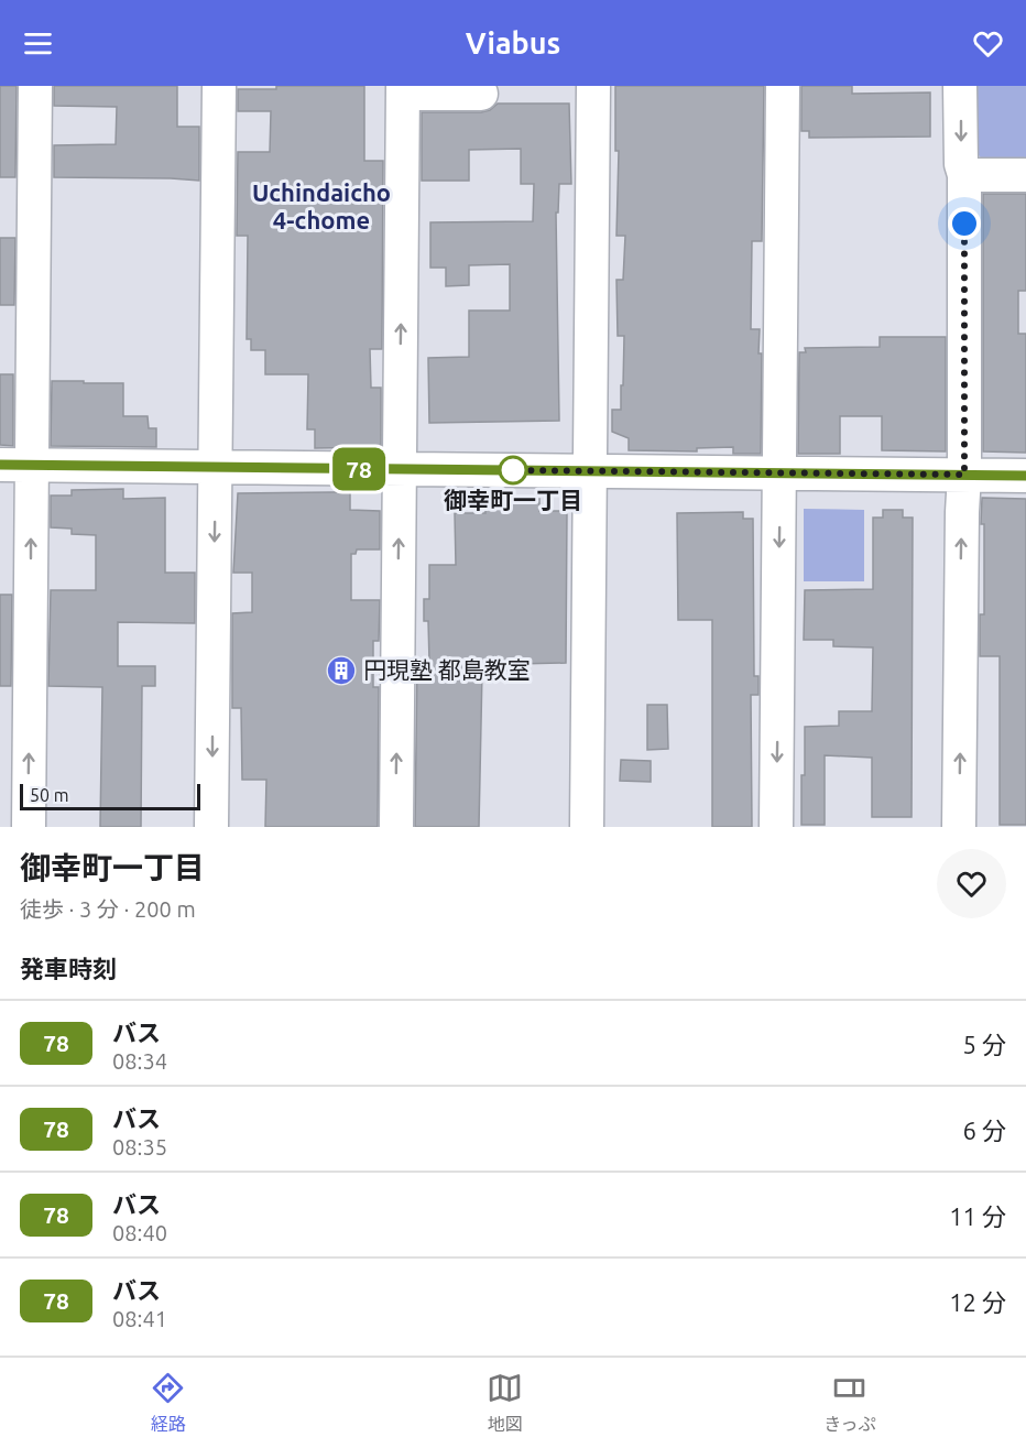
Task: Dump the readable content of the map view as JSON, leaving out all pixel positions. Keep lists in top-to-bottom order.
{
  "districts": ["Uchindaicho 4-chome"],
  "places": {
    "other": ["御幸町一丁目"],
    "building": ["円現塾 都島教室"]
  },
  "lines": ["bus line 78"],
  "scale_bar": "50 m",
  "page": {
    "header": "Viabus",
    "on_map": "78",
    "scale": "50 m",
    "heading": [
      ["御幸町一丁目", "徒歩 · 3 分 · 200 m"],
      "発車時刻"
    ],
    "list": [
      {
        "mark": "78",
        "name": "バス",
        "note": "08:34",
        "value": "5 分"
      },
      {
        "mark": "78",
        "name": "バス",
        "note": "08:35",
        "value": "6 分"
      },
      {
        "mark": "78",
        "name": "バス",
        "note": "08:40",
        "value": "11 分"
      },
      {
        "mark": "78",
        "name": "バス",
        "note": "08:41",
        "value": "12 分"
      }
    ],
    "tabs": ["経路", "地図", "きっぷ"]
  }
}
